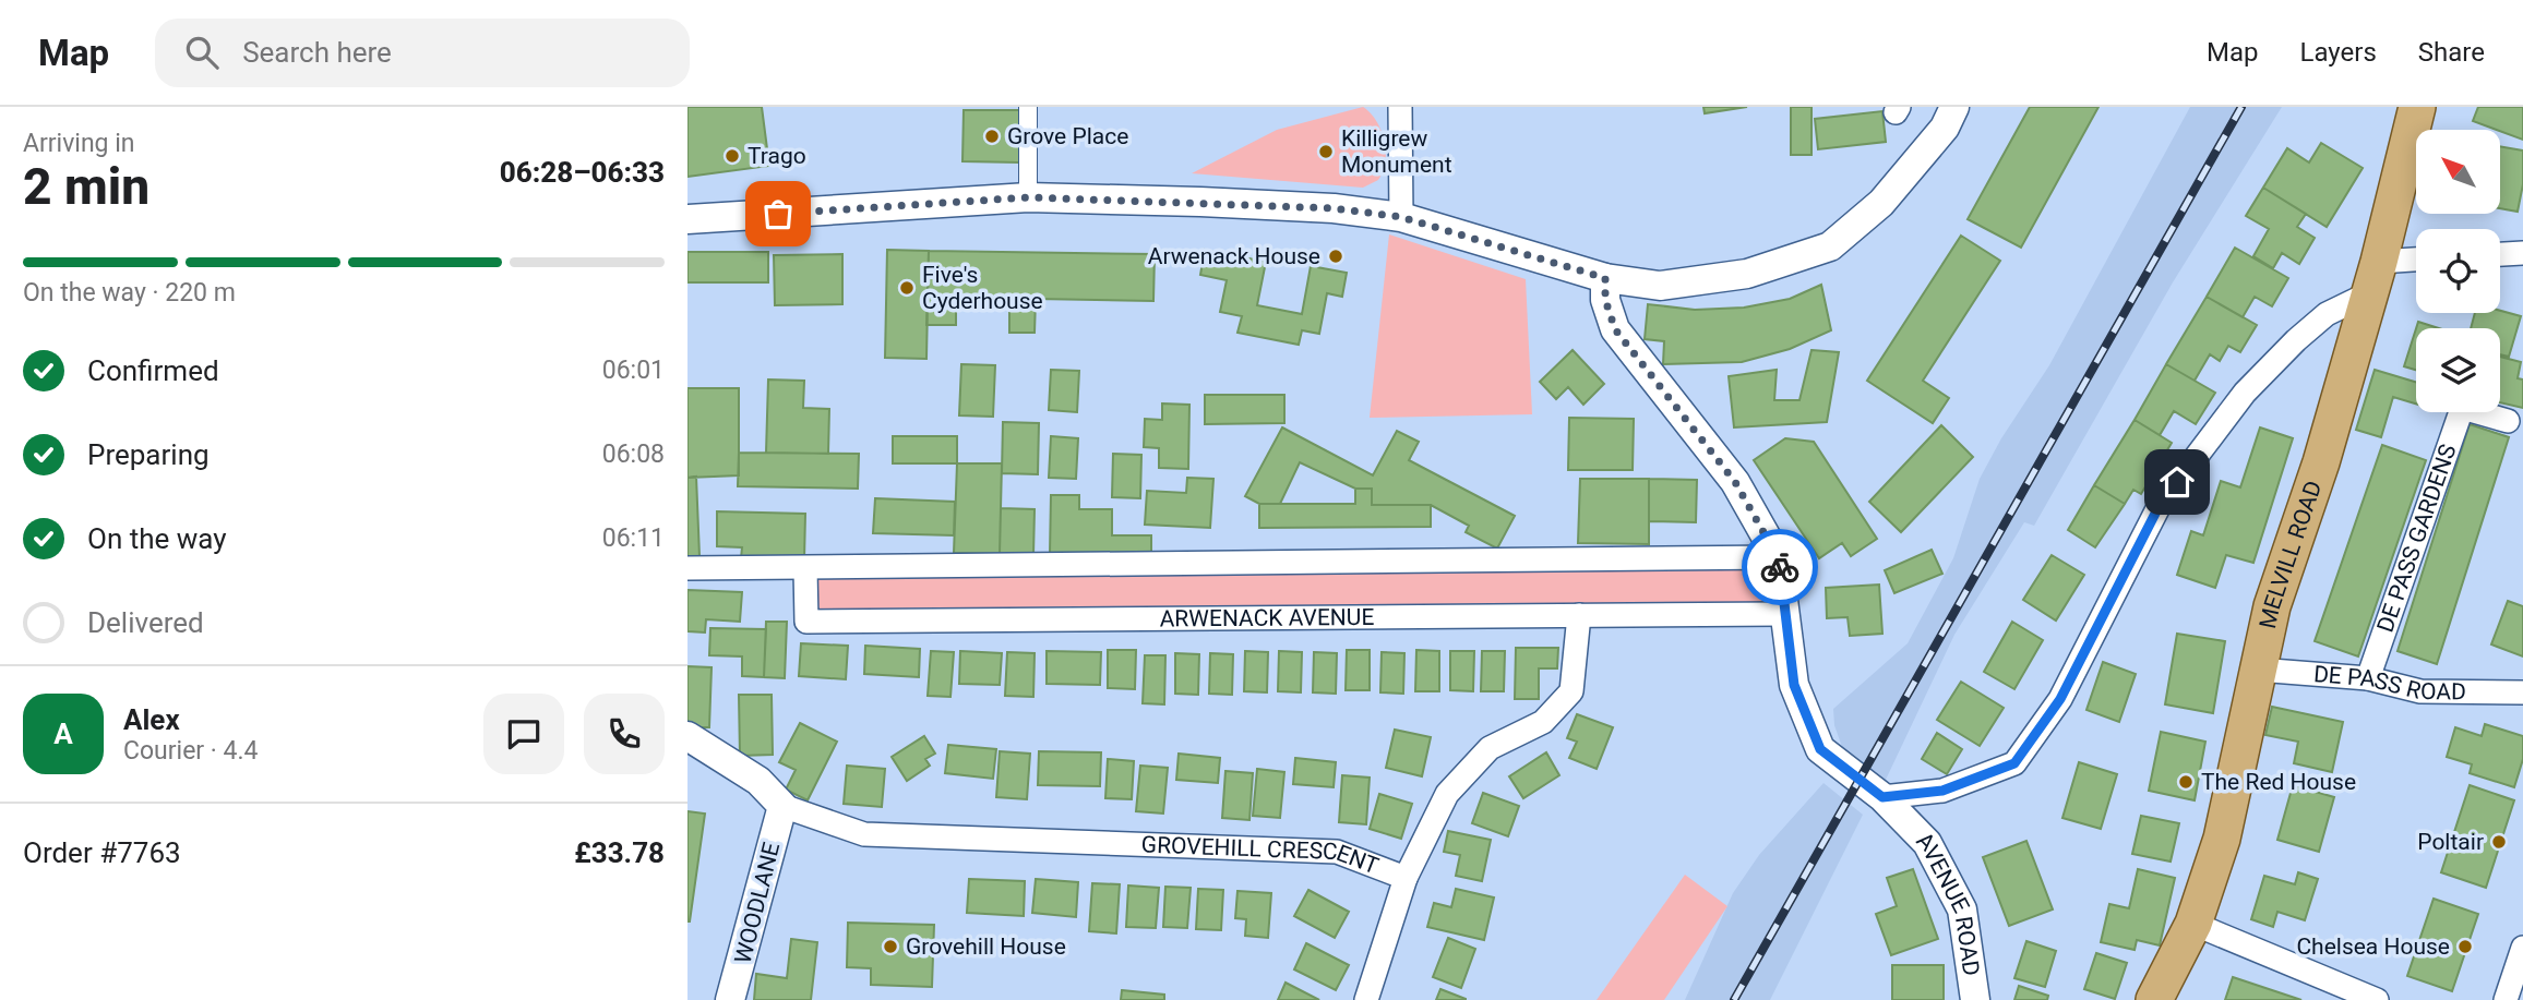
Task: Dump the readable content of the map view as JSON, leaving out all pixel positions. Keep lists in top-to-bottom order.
{
  "streets": {
    "main road": ["MELVILL ROAD"],
    "street": [
      "DE PASS GARDENS",
      "ARWENACK AVENUE",
      "DE PASS ROAD",
      "GROVEHILL CRESCENT",
      "WOODLANE",
      "AVENUE ROAD"
    ]
  },
  "crossings": [
    ["DE PASS GARDENS", "DE PASS ROAD"],
    ["MELVILL ROAD", "DE PASS ROAD"],
    ["ARWENACK AVENUE", "GROVEHILL CRESCENT"],
    ["ARWENACK AVENUE", "AVENUE ROAD"],
    ["GROVEHILL CRESCENT", "WOODLANE"]
  ],
  "places": [
    "Grove Place",
    "Killigrew Monument",
    "Trago",
    "Arwenack House",
    "Five's Cyderhouse",
    "The Red House",
    "Poltair",
    "Grovehill House",
    "Chelsea House"
  ],
  "north": "top left",
  "page": {
    "header": "Map",
    "search": "Search here",
    "nav": ["Map", "Layers", "Share"],
    "heading": ["2 min", "Arriving in", "06:28–06:33"],
    "panel": [
      "Alex",
      "Courier · 4.4",
      "Order #7763",
      "£33.78"
    ],
    "bar": "On the way · 220 m",
    "list": [
      ["Confirmed", "06:01"],
      ["Preparing", "06:08"],
      ["On the way", "06:11"],
      "Delivered"
    ],
    "round": "A"
  }
}
